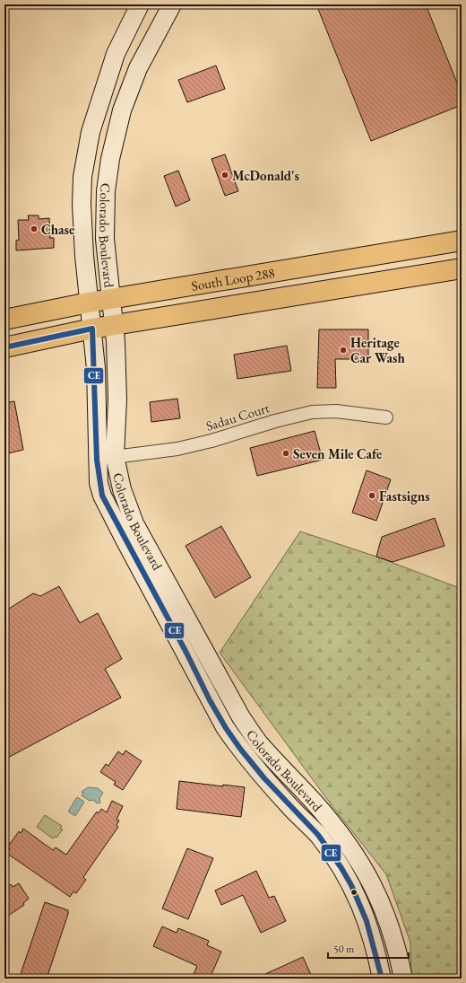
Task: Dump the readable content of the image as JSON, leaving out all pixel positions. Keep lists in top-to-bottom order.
{
  "streets": {
    "highway": ["South Loop 288"],
    "street": ["Colorado Boulevard", "Sadau Court"]
  },
  "crossings": [
    ["Colorado Boulevard", "South Loop 288"],
    ["Colorado Boulevard", "Sadau Court"]
  ],
  "places": [
    "McDonald's",
    "Chase",
    "Heritage Car Wash",
    "Seven Mile Cafe",
    "Fastsigns"
  ],
  "lines": ["transit line CE"],
  "scale_bar": "50 m"
}
